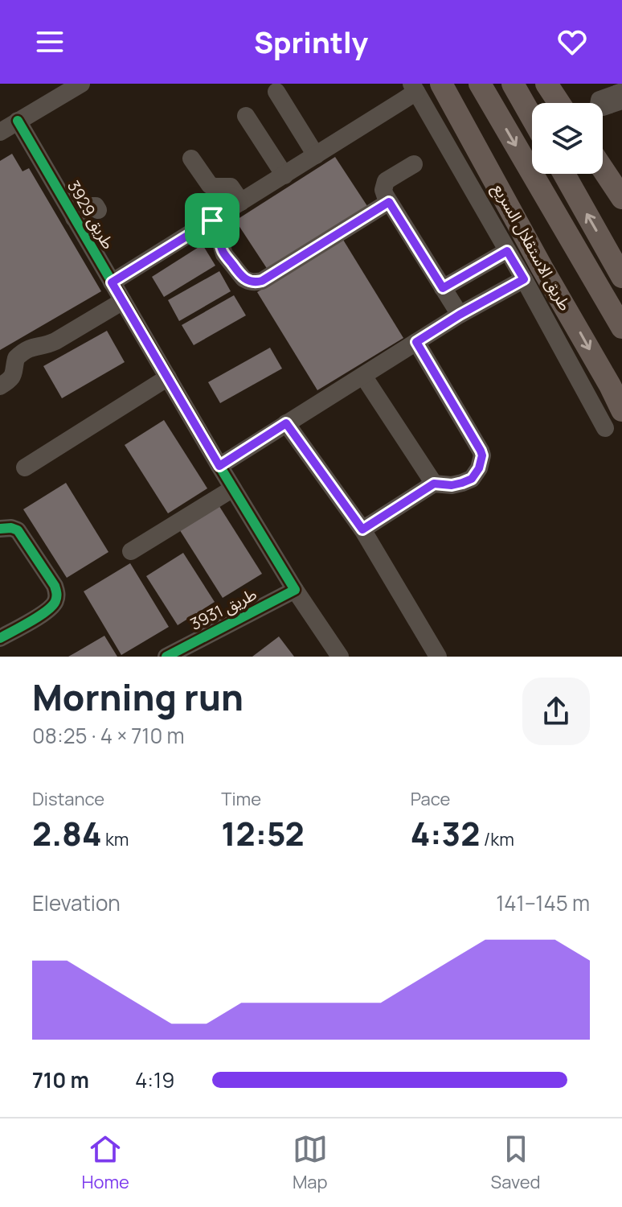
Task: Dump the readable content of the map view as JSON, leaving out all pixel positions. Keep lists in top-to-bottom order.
{
  "streets": {
    "main road": ["طريق الاستقلال السريع"],
    "street": ["طريق 3929", "طريق 3931"]
  },
  "crossings": [
    ["طريق 3929", "طريق 3931"]
  ],
  "page": {
    "header": "Sprintly",
    "heading": ["Morning run", "08:25 · 4 × 710 m"],
    "stats": [
      ["Distance", "2.84 km"],
      ["Time", "12:52"],
      ["Pace", "4:32 /km"]
    ],
    "chart": ["Elevation", "141–145 m"],
    "list": [
      {
        "name": "710 m",
        "note": "4:19"
      }
    ],
    "tabs": ["Home", "Map", "Saved"]
  }
}
